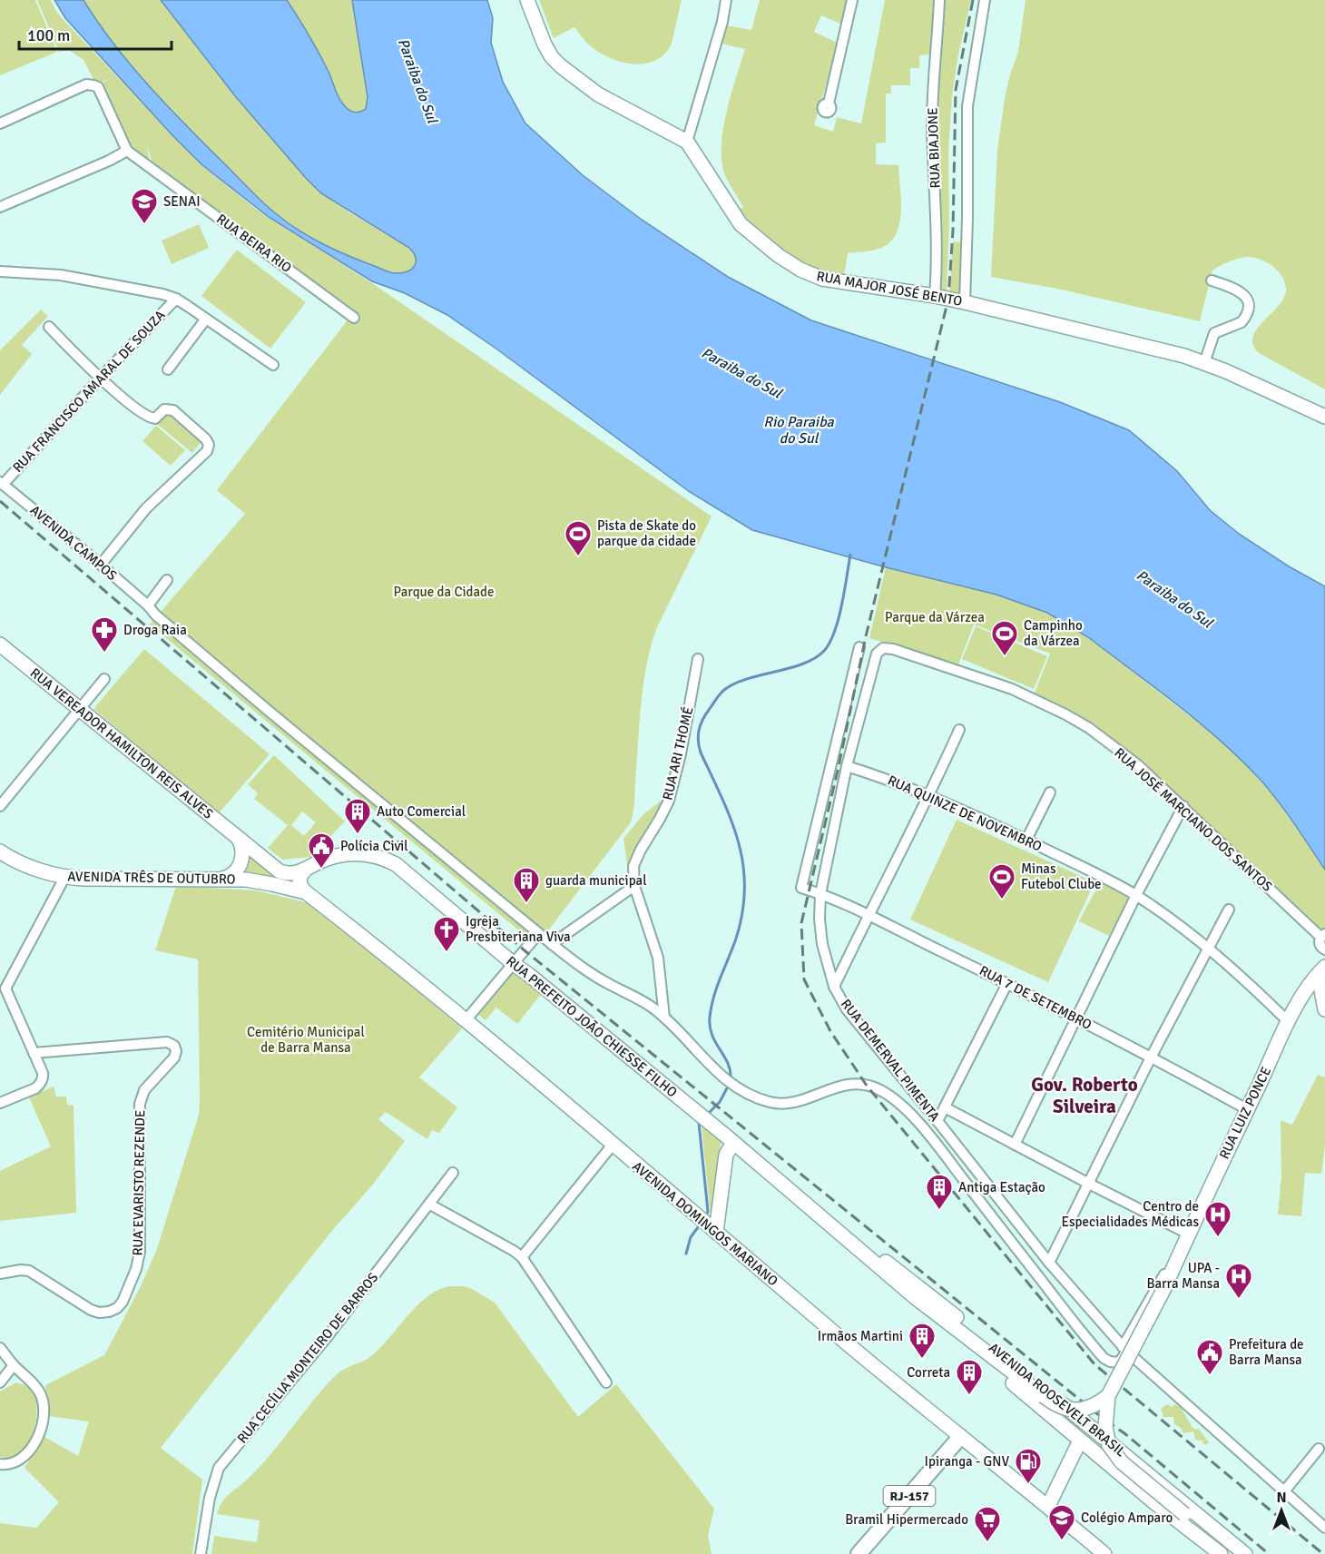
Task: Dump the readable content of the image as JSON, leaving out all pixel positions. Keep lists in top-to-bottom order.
{
  "streets": {
    "main road": [
      "RUA MAJOR JOSÉ BENTO",
      "RUA VEREADOR HAMILTON REIS ALVES",
      "AVENIDA TRÊS DE OUTUBRO",
      "RUA PREFEITO JOÃO CHIESSE FILHO",
      "RUA LUIZ PONCE",
      "AVENIDA DOMINGOS MARIANO",
      "AVENIDA ROOSEVELT BRASIL",
      "RJ-157"
    ],
    "street": [
      "RUA BIAJONE",
      "RUA BEIRA RIO",
      "RUA FRANCISCO AMARAL DE SOUZA",
      "AVENIDA CAMPOS",
      "RUA ARI THOMÉ",
      "RUA QUINZE DE NOVEMBRO",
      "RUA JOSÉ MARCIANO DOS SANTOS",
      "RUA 7 DE SETEMBRO",
      "RUA DEMERVAL PIMENTA",
      "RUA EVARISTO REZENDE",
      "RUA CECÍLIA MONTEIRO DE BARROS"
    ]
  },
  "crossings": [
    ["RUA BIAJONE", "RUA MAJOR JOSÉ BENTO"],
    ["RUA FRANCISCO AMARAL DE SOUZA", "AVENIDA CAMPOS"],
    ["RUA VEREADOR HAMILTON REIS ALVES", "RUA PREFEITO JOÃO CHIESSE FILHO"],
    ["RUA QUINZE DE NOVEMBRO", "RUA DEMERVAL PIMENTA"],
    ["RUA QUINZE DE NOVEMBRO", "RUA LUIZ PONCE"],
    ["RUA JOSÉ MARCIANO DOS SANTOS", "RUA DEMERVAL PIMENTA"],
    ["AVENIDA TRÊS DE OUTUBRO", "AVENIDA DOMINGOS MARIANO"],
    ["RUA 7 DE SETEMBRO", "RUA DEMERVAL PIMENTA"],
    ["RUA 7 DE SETEMBRO", "RUA LUIZ PONCE"],
    ["RUA PREFEITO JOÃO CHIESSE FILHO", "RUA LUIZ PONCE"],
    ["RUA PREFEITO JOÃO CHIESSE FILHO", "AVENIDA ROOSEVELT BRASIL"],
    ["RUA DEMERVAL PIMENTA", "RUA LUIZ PONCE"],
    ["AVENIDA DOMINGOS MARIANO", "RJ-157"]
  ],
  "districts": ["Gov. Roberto Silveira"],
  "water": ["Paraiba do Sul", "Rio Paraiba do Sul"],
  "parks": ["Parque da Cidade", "Parque da Várzea", "Cemitério Municipal de Barra Mansa"],
  "places": {
    "school or university": ["SENAI", "Colégio Amparo"],
    "sports": ["Pista de Skate do parque da cidade", "Campinho da Várzea", "Minas Futebol Clube"],
    "pharmacy": ["Droga Raia"],
    "building": [
      "Auto Comercial",
      "guarda municipal",
      "Antiga Estação",
      "Irmãos Martini",
      "Correta"
    ],
    "public building": ["Polícia Civil", "Prefeitura de Barra Mansa"],
    "church": ["Igreja Presbiteriana Viva"],
    "hospital": ["Centro de Especialidades Médicas", "UPA - Barra Mansa"],
    "fuel station": ["Ipiranga - GNV"],
    "supermarket": ["Bramil Hipermercado"]
  },
  "scale_bar": "100 m",
  "north": "top"
}
